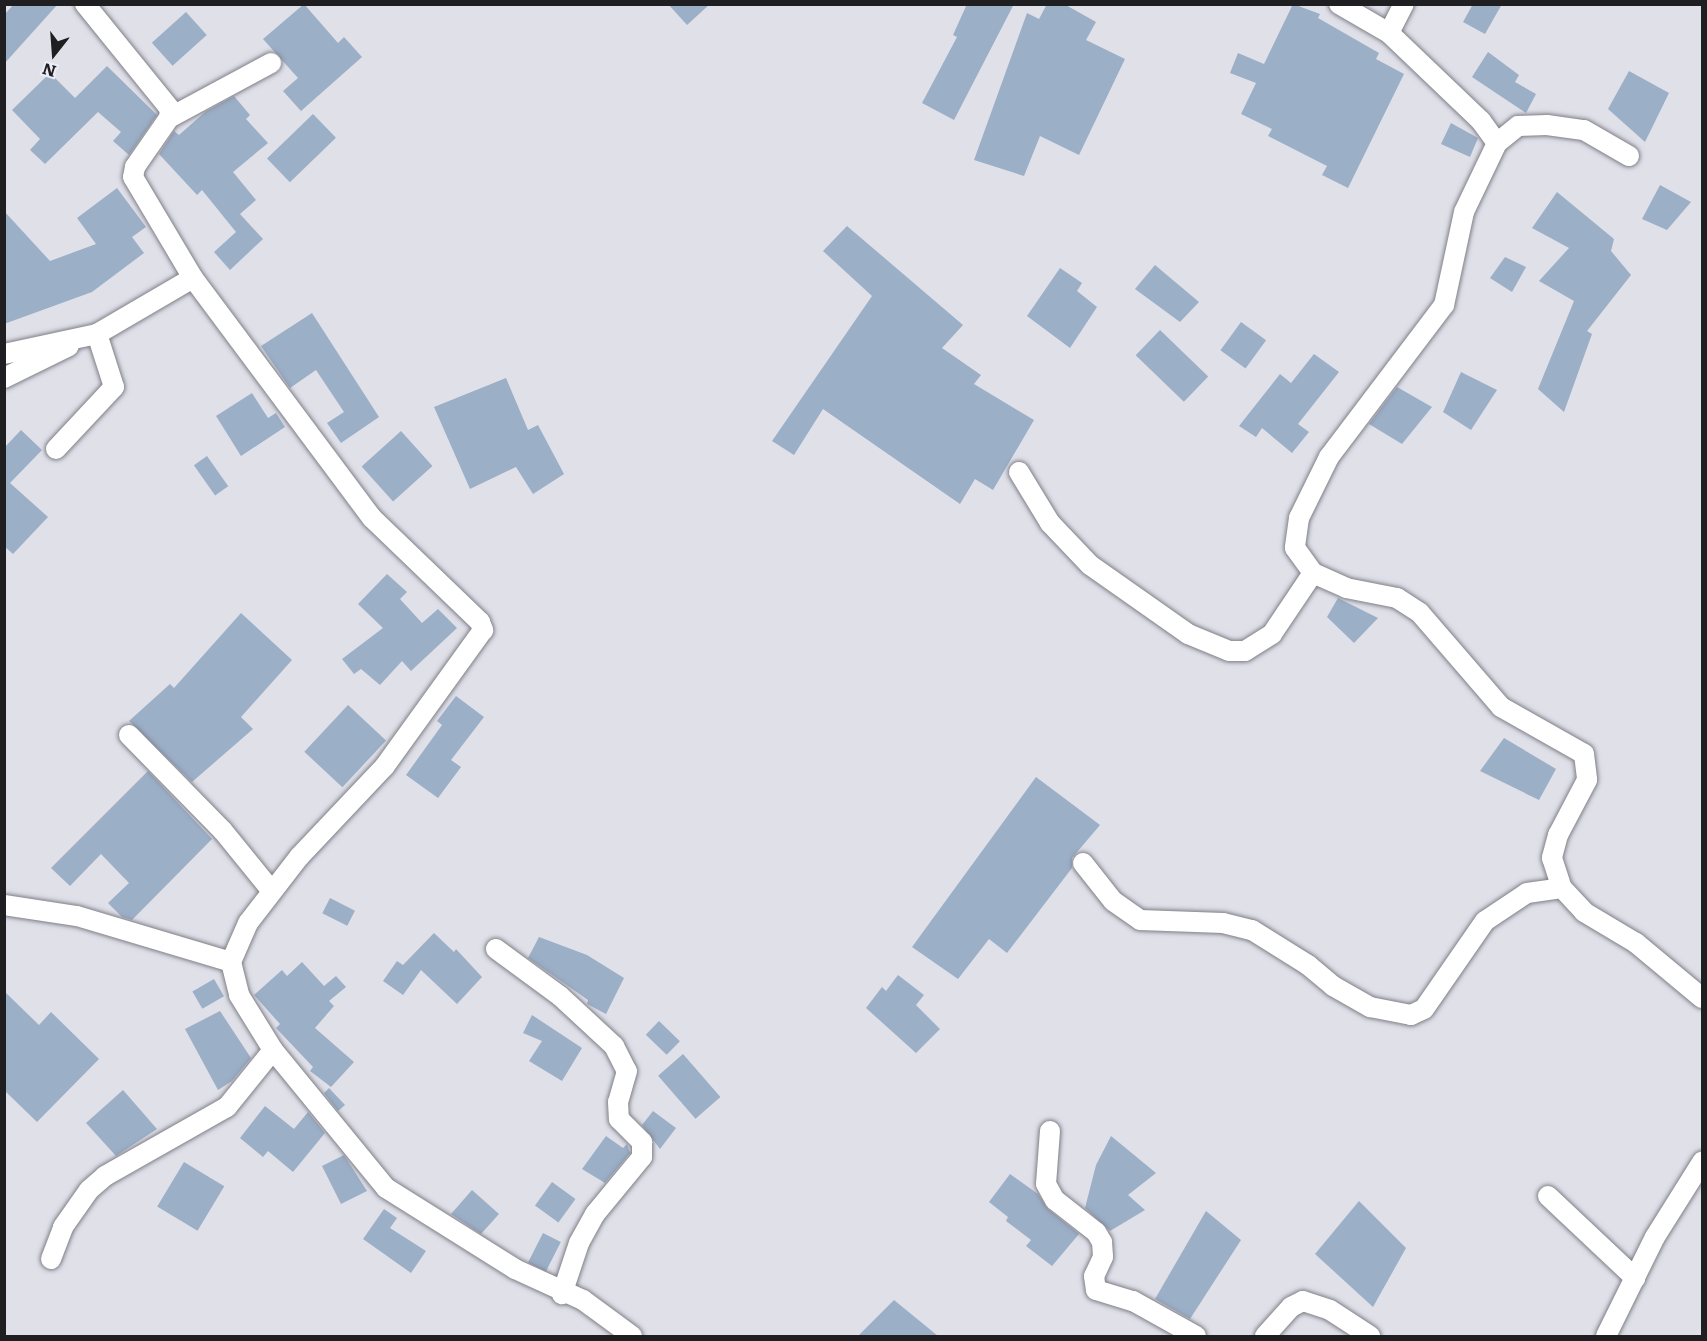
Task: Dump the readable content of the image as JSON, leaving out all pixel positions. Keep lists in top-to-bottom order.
{
  "north": "bottom"
}
